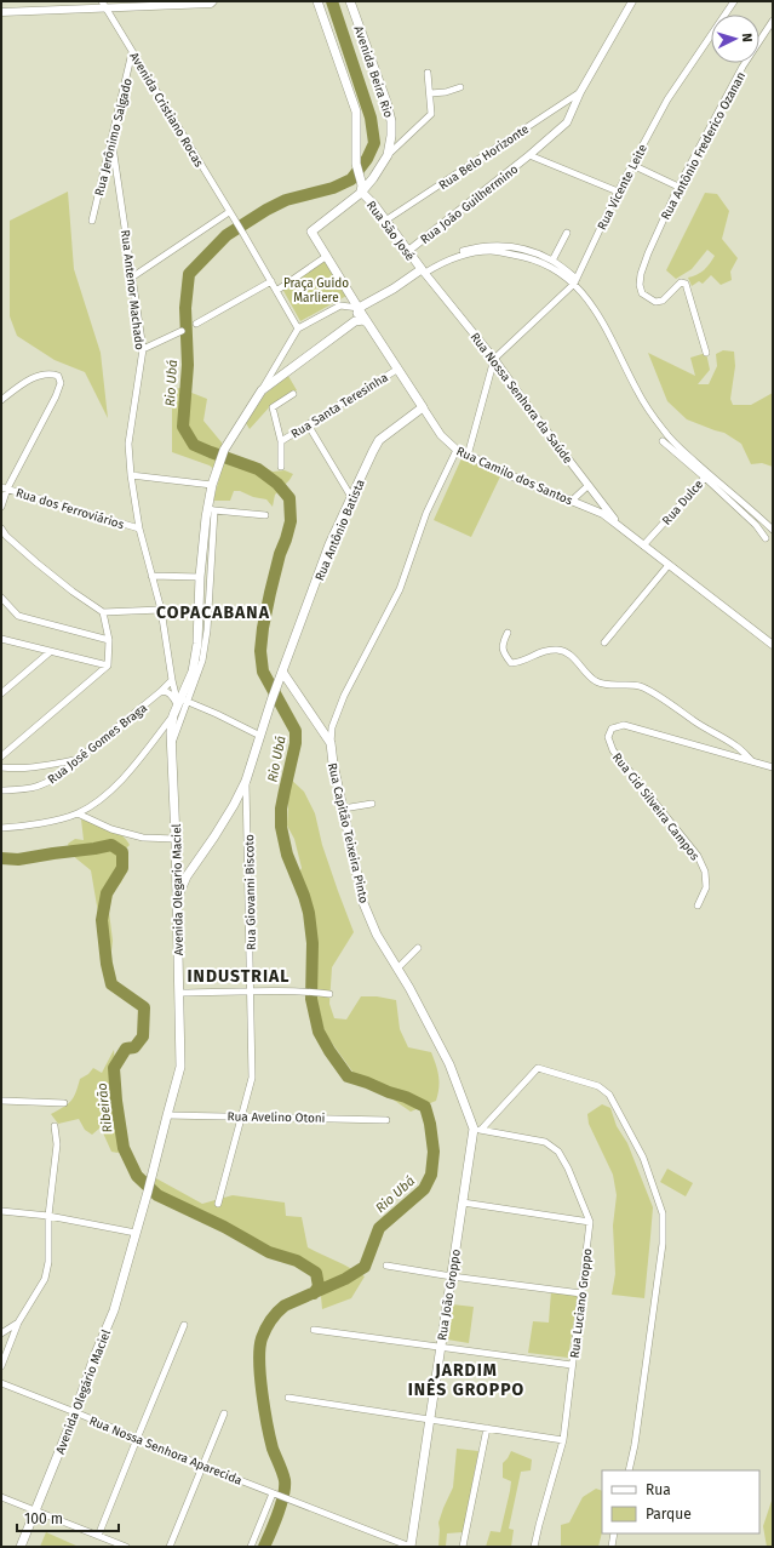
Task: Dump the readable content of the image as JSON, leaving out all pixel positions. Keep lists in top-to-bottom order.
{
  "streets": {
    "main road": [
      "Avenida Beira Rio",
      "Rua São José",
      "Rua Camilo dos Santos",
      "Rua Antônio Batista",
      "Rua Capitão Teixeira Pinto",
      "Avenida Olegario Maciel",
      "Rua João Groppo",
      "Avenida Olegário Maciel"
    ],
    "street": [
      "Avenida Cristiano Rocas",
      "Rua Jerônimo Salgado",
      "Rua Antônio Frederico Ozanan",
      "Rua Belo Horizonte",
      "Rua Vicente Leite",
      "Rua João Guilhermino",
      "Rua Antenor Machado",
      "Rua Nossa Senhora da Saúde",
      "Rua Santa Teresinha",
      "Rua Dulce",
      "Rua dos Ferroviários",
      "Rua José Gomes Braga",
      "Rua Cid Silveira Campos",
      "Rua Giovanni Biscoto",
      "Rua Avelino Otoni",
      "Rua Luciano Groppo",
      "Rua Nossa Senhora Aparecida"
    ]
  },
  "crossings": [
    ["Avenida Beira Rio", "Rua São José"],
    ["Avenida Beira Rio", "Rua Camilo dos Santos"],
    ["Avenida Cristiano Rocas", "Rua Jerônimo Salgado"],
    ["Rua Jerônimo Salgado", "Rua Antenor Machado"],
    ["Rua Belo Horizonte", "Rua João Guilhermino"],
    ["Rua Belo Horizonte", "Rua São José"],
    ["Rua Vicente Leite", "Rua Nossa Senhora da Saúde"],
    ["Rua João Guilhermino", "Rua São José"],
    ["Rua São José", "Rua Nossa Senhora da Saúde"],
    ["Rua Antenor Machado", "Rua dos Ferroviários"],
    ["Rua Antenor Machado", "Rua José Gomes Braga"],
    ["Rua Antenor Machado", "Avenida Olegario Maciel"],
    ["Rua Nossa Senhora da Saúde", "Rua Camilo dos Santos"],
    ["Rua Santa Teresinha", "Rua Camilo dos Santos"],
    ["Rua Camilo dos Santos", "Rua Dulce"],
    ["Rua Camilo dos Santos", "Rua Antônio Batista"],
    ["Rua Antônio Batista", "Rua Capitão Teixeira Pinto"],
    ["Rua Antônio Batista", "Avenida Olegario Maciel"],
    ["Rua Antônio Batista", "Rua Giovanni Biscoto"],
    ["Rua Capitão Teixeira Pinto", "Rua João Groppo"],
    ["Rua Capitão Teixeira Pinto", "Rua Luciano Groppo"],
    ["Avenida Olegario Maciel", "Rua Avelino Otoni"],
    ["Avenida Olegario Maciel", "Avenida Olegário Maciel"],
    ["Rua Giovanni Biscoto", "Rua Avelino Otoni"],
    ["Rua João Groppo", "Rua Luciano Groppo"],
    ["Rua João Groppo", "Rua Nossa Senhora Aparecida"],
    ["Avenida Olegário Maciel", "Rua Nossa Senhora Aparecida"]
  ],
  "districts": ["COPACABANA", "INDUSTRIAL", "JARDIM INÊS GROPPO"],
  "water": ["Rio Ubá", "Ribeirão"],
  "parks": ["Praça Guido Marliere"],
  "legend": ["Rua", "Parque"],
  "scale_bar": "100 m",
  "north": "right"
}
